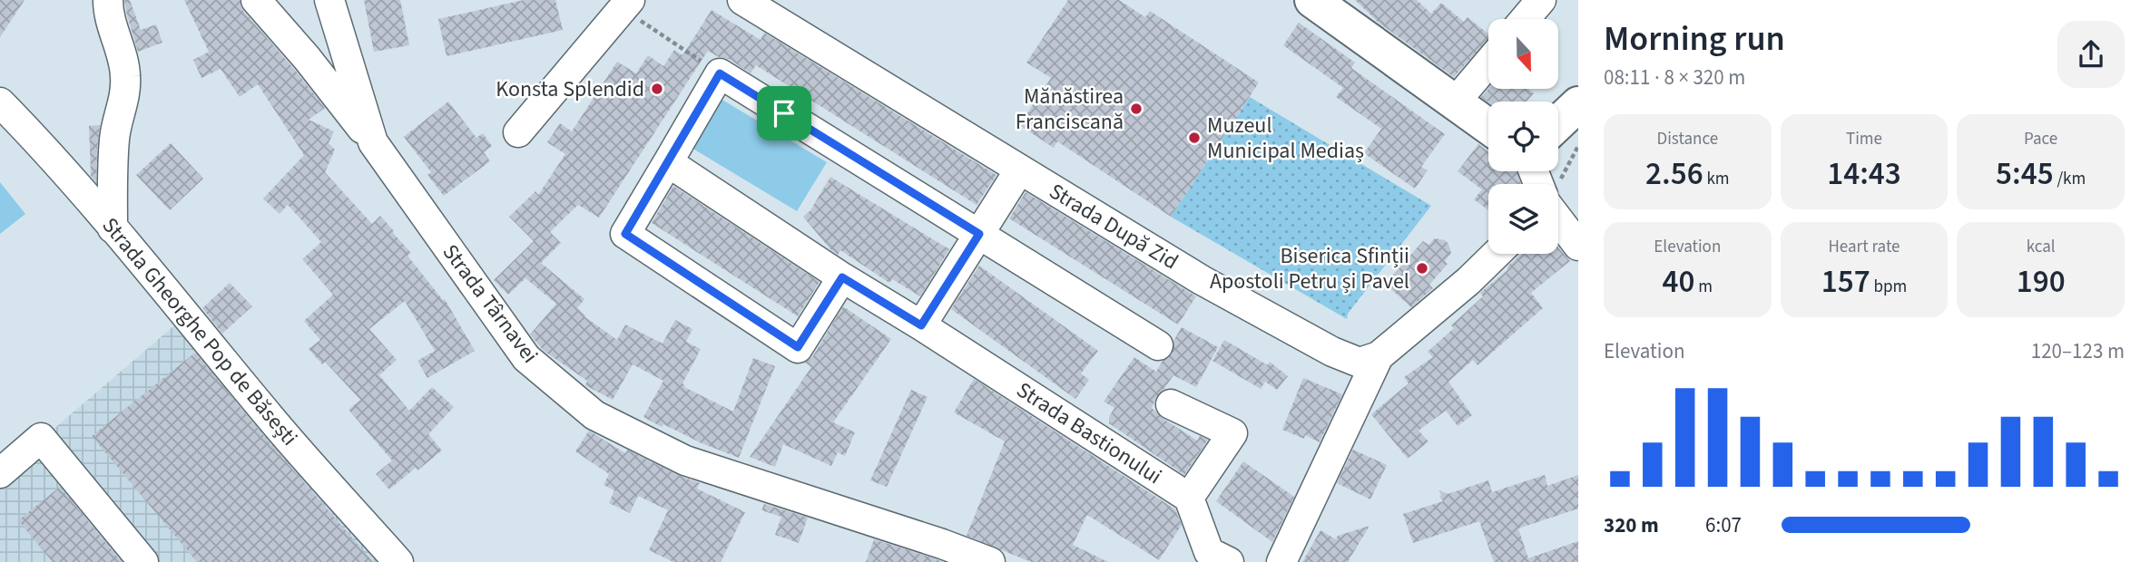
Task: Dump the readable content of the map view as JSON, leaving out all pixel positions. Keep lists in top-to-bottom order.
{
  "streets": {
    "street": [
      "Strada După Zid",
      "Strada Târnavei",
      "Strada Gheorghe Pop de Băsești",
      "Strada Bastionului"
    ]
  },
  "places": [
    "Konsta Splendid",
    "Mănăstirea Franciscană",
    "Muzeul Municipal Mediaș",
    "Biserica Sfinții Apostoli Petru și Pavel"
  ],
  "north": "bottom",
  "page": {
    "heading": ["Morning run", "08:11 · 8 × 320 m"],
    "stats": [
      ["Distance", "2.56 km"],
      ["Time", "14:43"],
      ["Pace", "5:45 /km"],
      ["Elevation", "40 m"],
      ["Heart rate", "157 bpm"],
      ["kcal", "190"]
    ],
    "chart": ["Elevation", "120–123 m"],
    "list": [
      {
        "name": "320 m",
        "note": "6:07"
      }
    ]
  }
}
